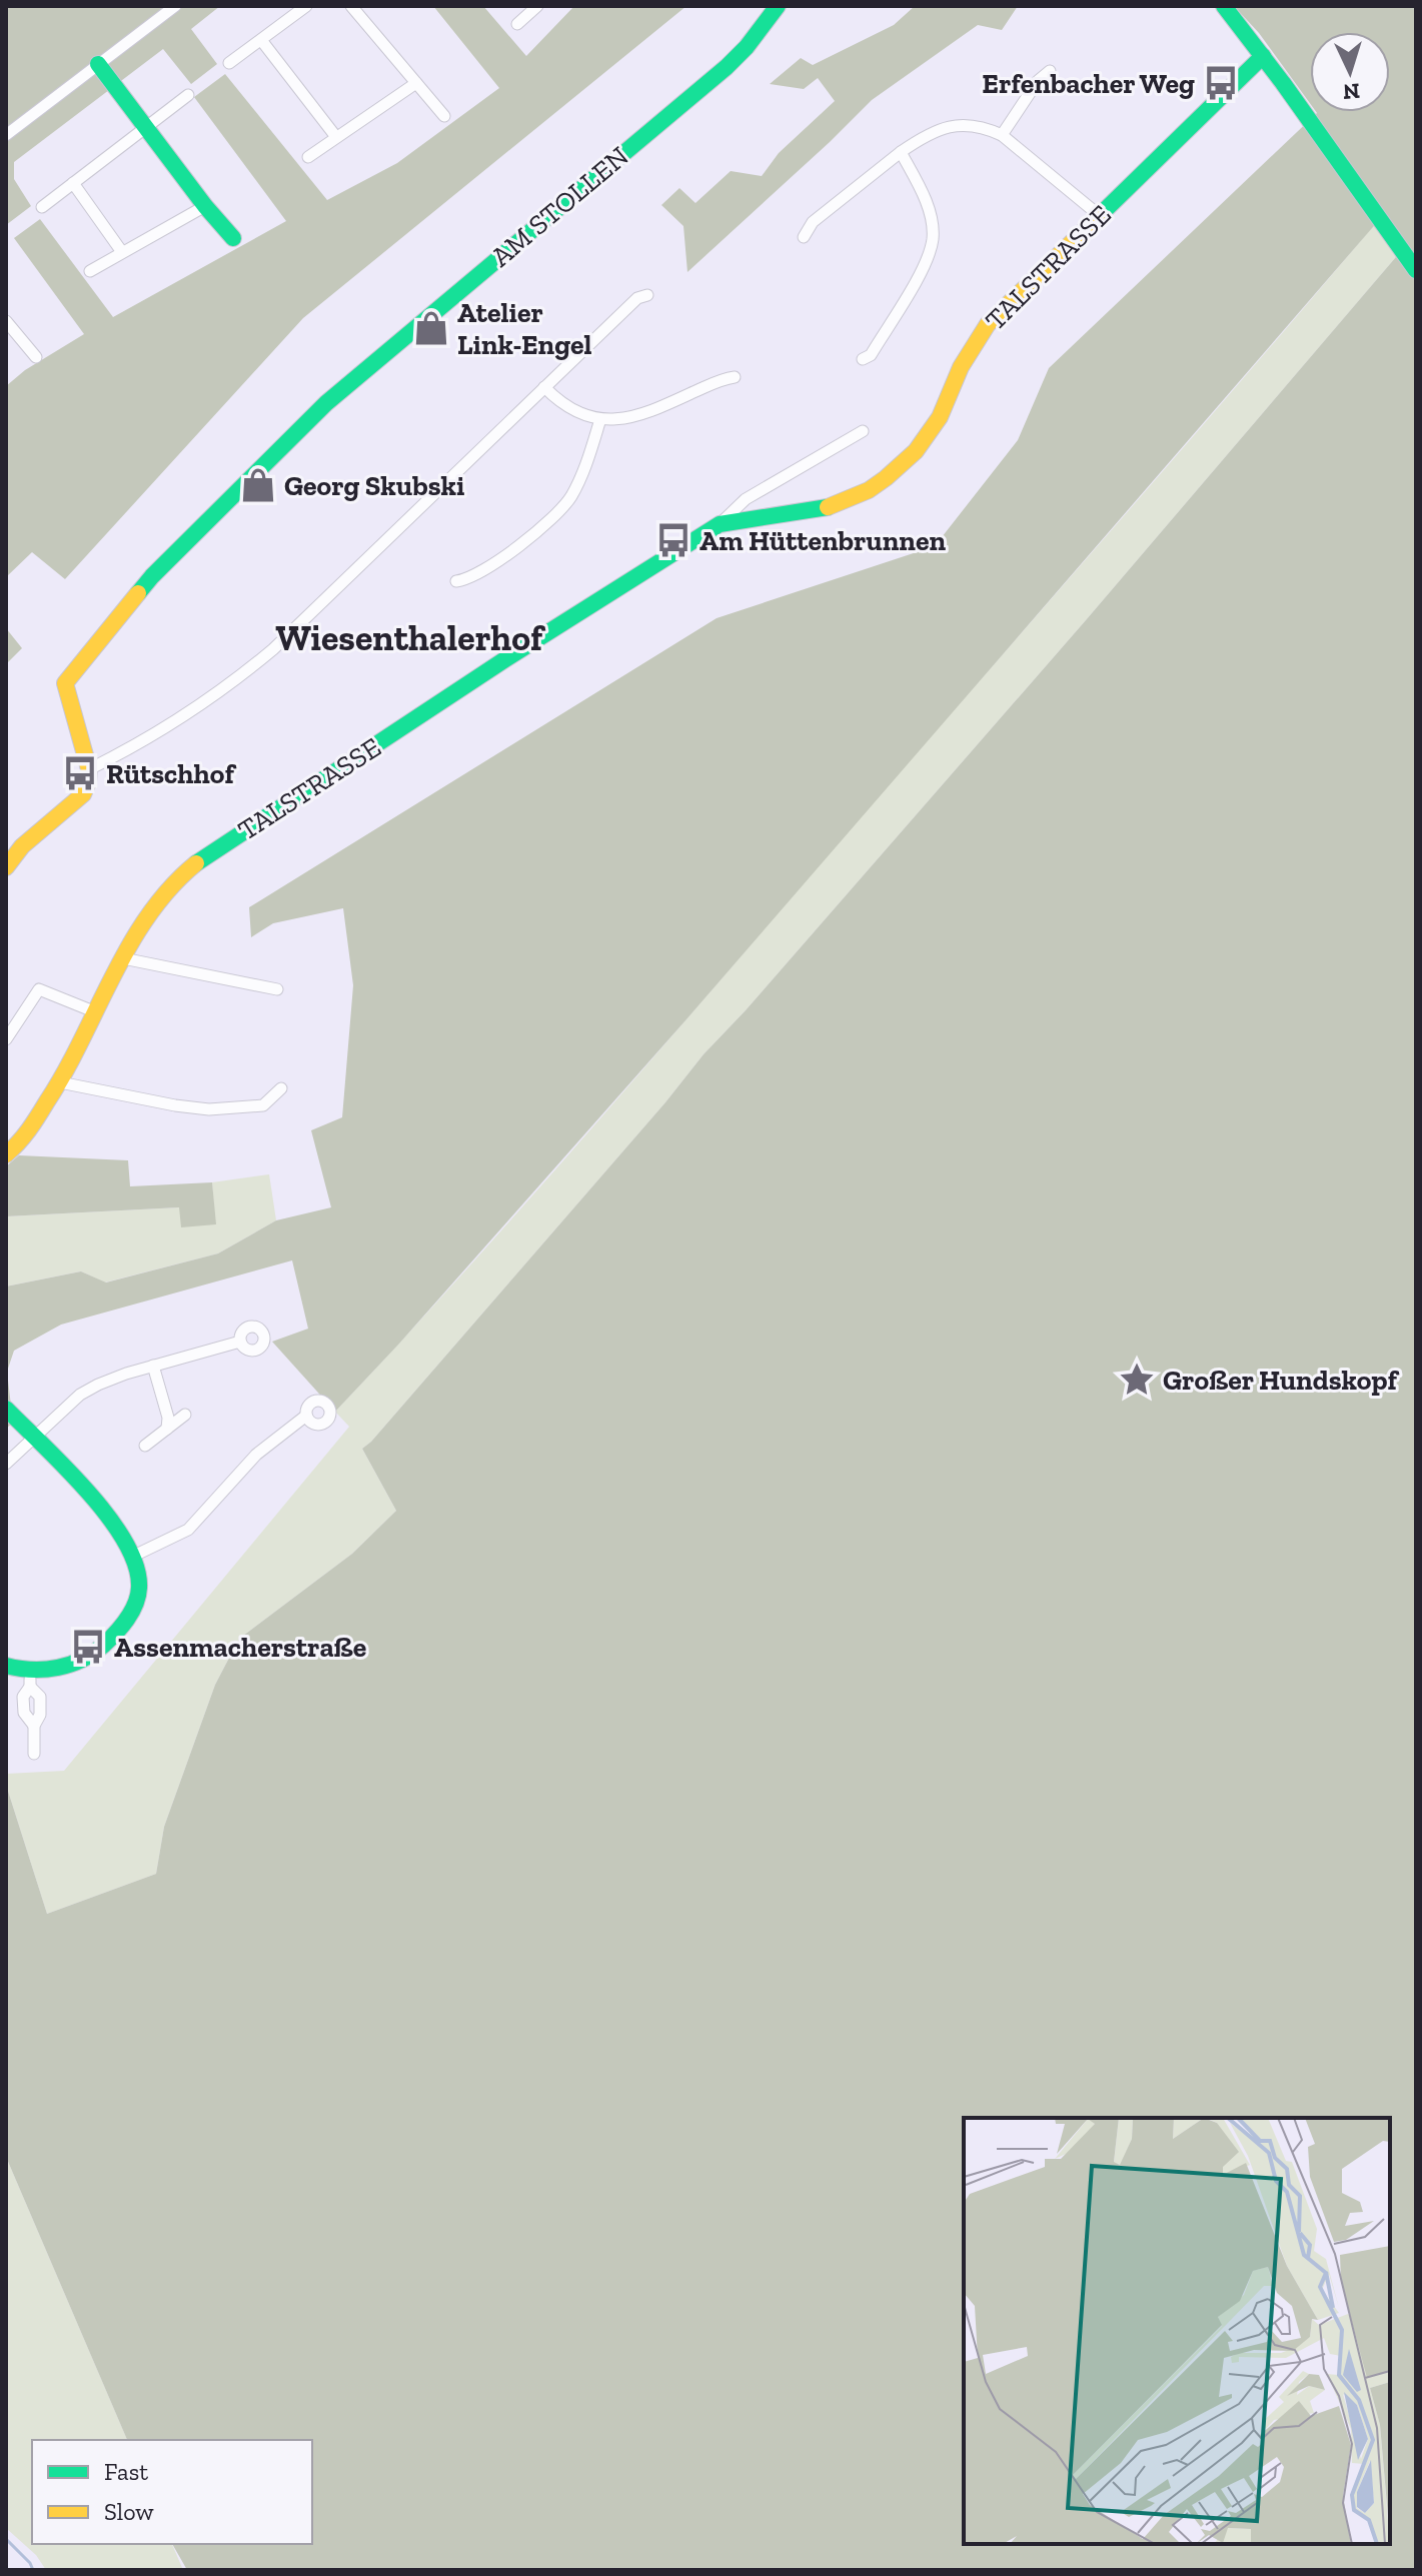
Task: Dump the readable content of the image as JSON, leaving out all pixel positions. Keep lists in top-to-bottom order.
{
  "streets": {
    "street": ["AM STOLLEN", "TALSTRASSE"]
  },
  "districts": ["Wiesenthalerhof"],
  "places": {
    "bus stop": [
      "Erfenbacher Weg",
      "Am Hüttenbrunnen",
      "Rütschhof",
      "Assenmacherstraße"
    ],
    "shop": ["Atelier Link-Engel", "Georg Skubski"],
    "place": ["Großer Hundskopf"]
  },
  "legend": ["Fast", "Slow"],
  "north": "bottom"
}
